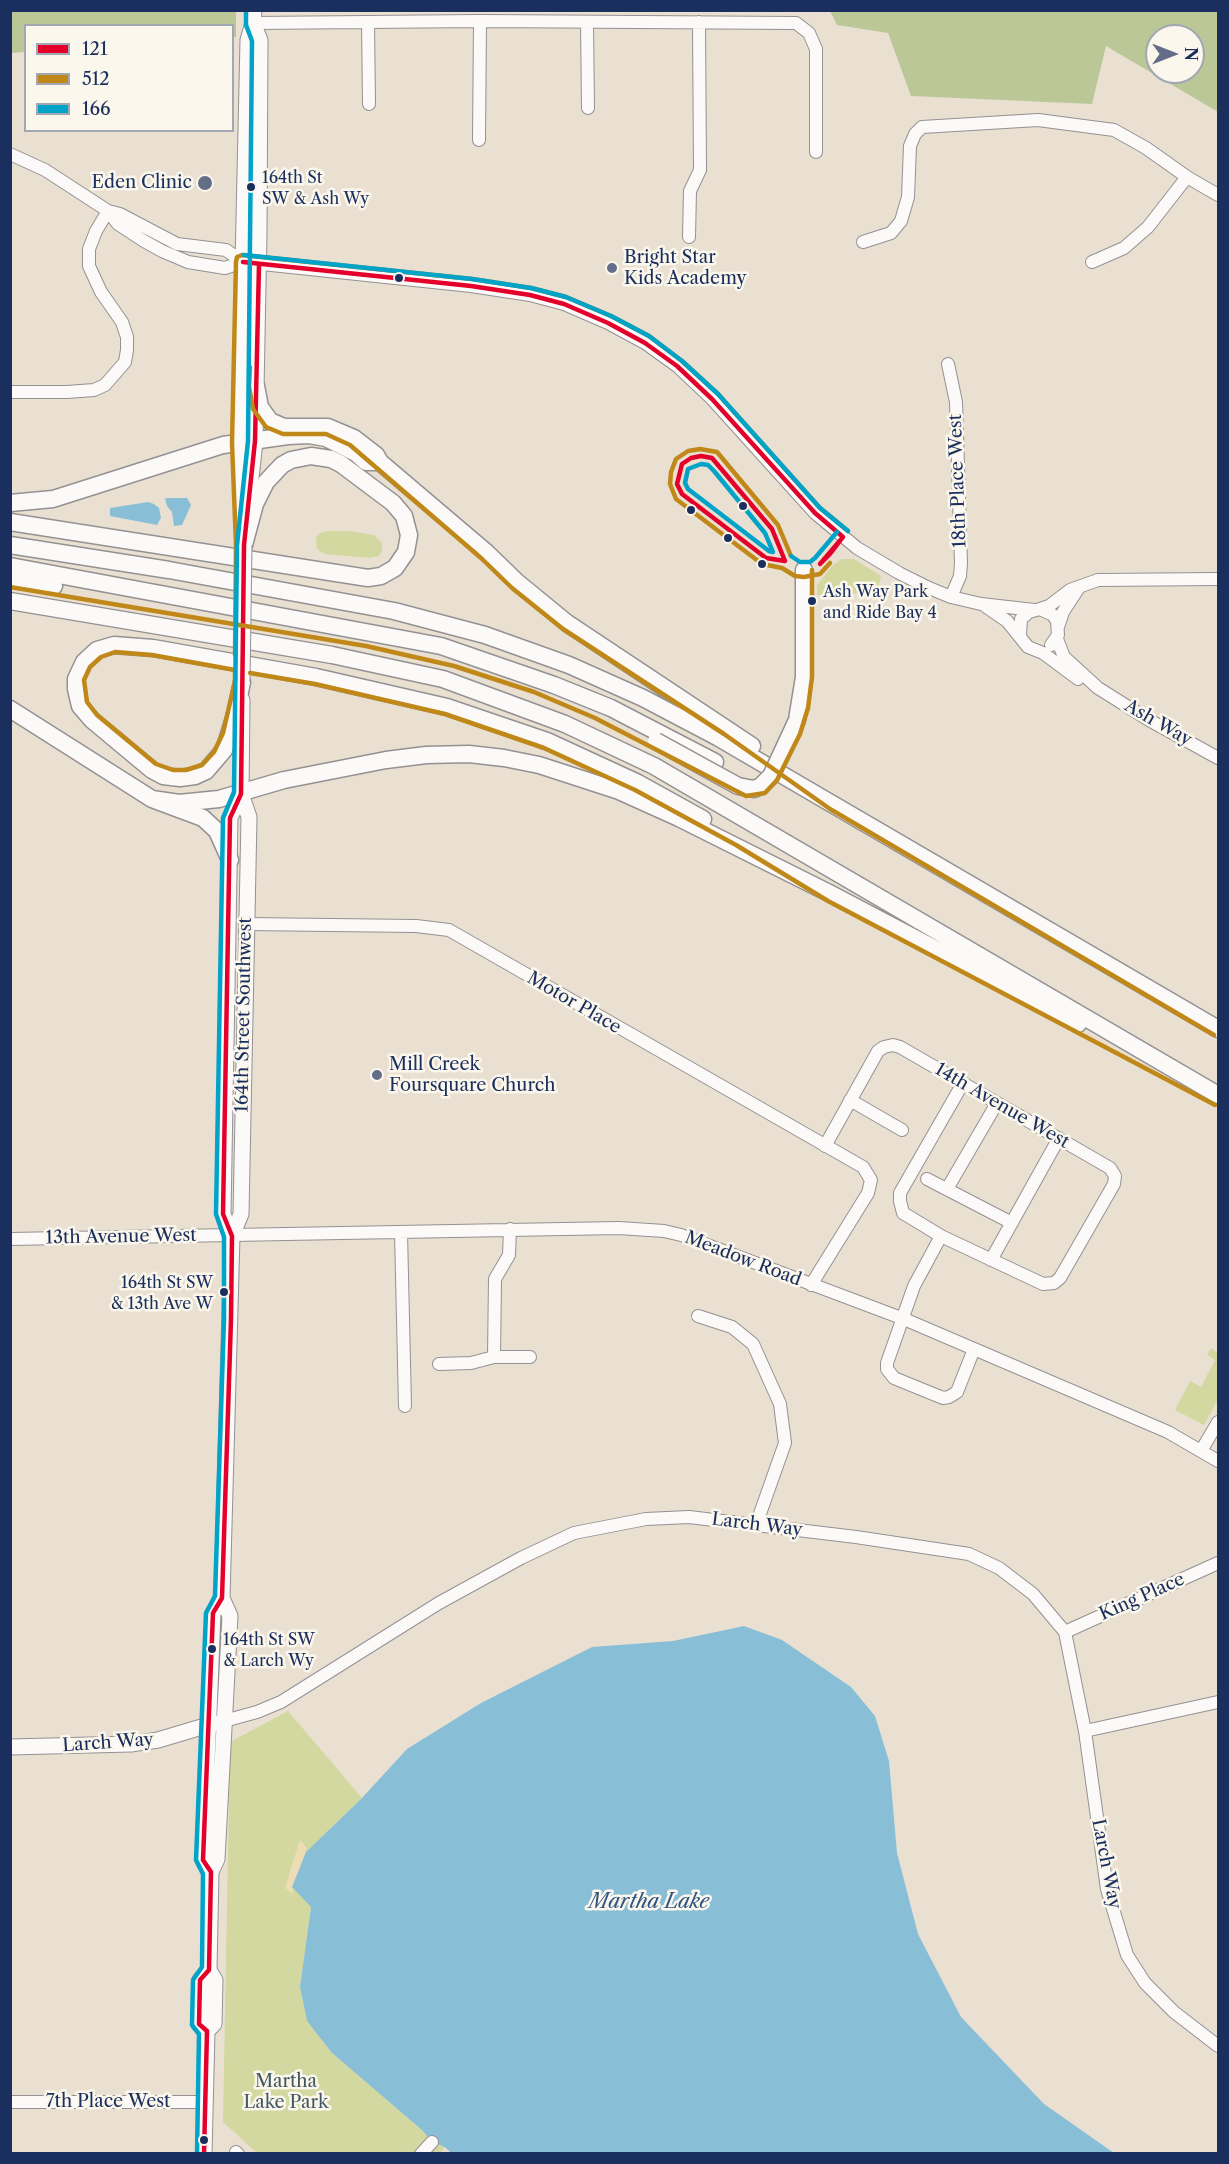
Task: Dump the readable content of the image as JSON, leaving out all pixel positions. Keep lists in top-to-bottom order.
{
  "streets": {
    "main road": ["164th Street Southwest", "Larch Way"],
    "street": [
      "18th Place West",
      "Ash Way",
      "Motor Place",
      "14th Avenue West",
      "13th Avenue West",
      "Meadow Road",
      "King Place",
      "7th Place West"
    ]
  },
  "crossings": [
    ["Motor Place", "164th Street Southwest"],
    ["Motor Place", "Meadow Road"],
    ["164th Street Southwest", "13th Avenue West"],
    ["164th Street Southwest", "Meadow Road"],
    ["164th Street Southwest", "Larch Way"],
    ["164th Street Southwest", "7th Place West"],
    ["13th Avenue West", "Meadow Road"],
    ["Larch Way", "King Place"]
  ],
  "water": ["Martha Lake"],
  "parks": ["Martha Lake Park"],
  "places": [
    "Eden Clinic",
    "164th St SW & Ash Wy",
    "Bright Star Kids Academy",
    "Ash Way Park and Ride Bay 4",
    "Mill Creek Foursquare Church",
    "164th St SW & 13th Ave W",
    "164th St SW & Larch Wy"
  ],
  "lines": ["transit line 166", "transit line 512", "transit line 121"],
  "legend": ["121", "512", "166"],
  "north": "right"
}
